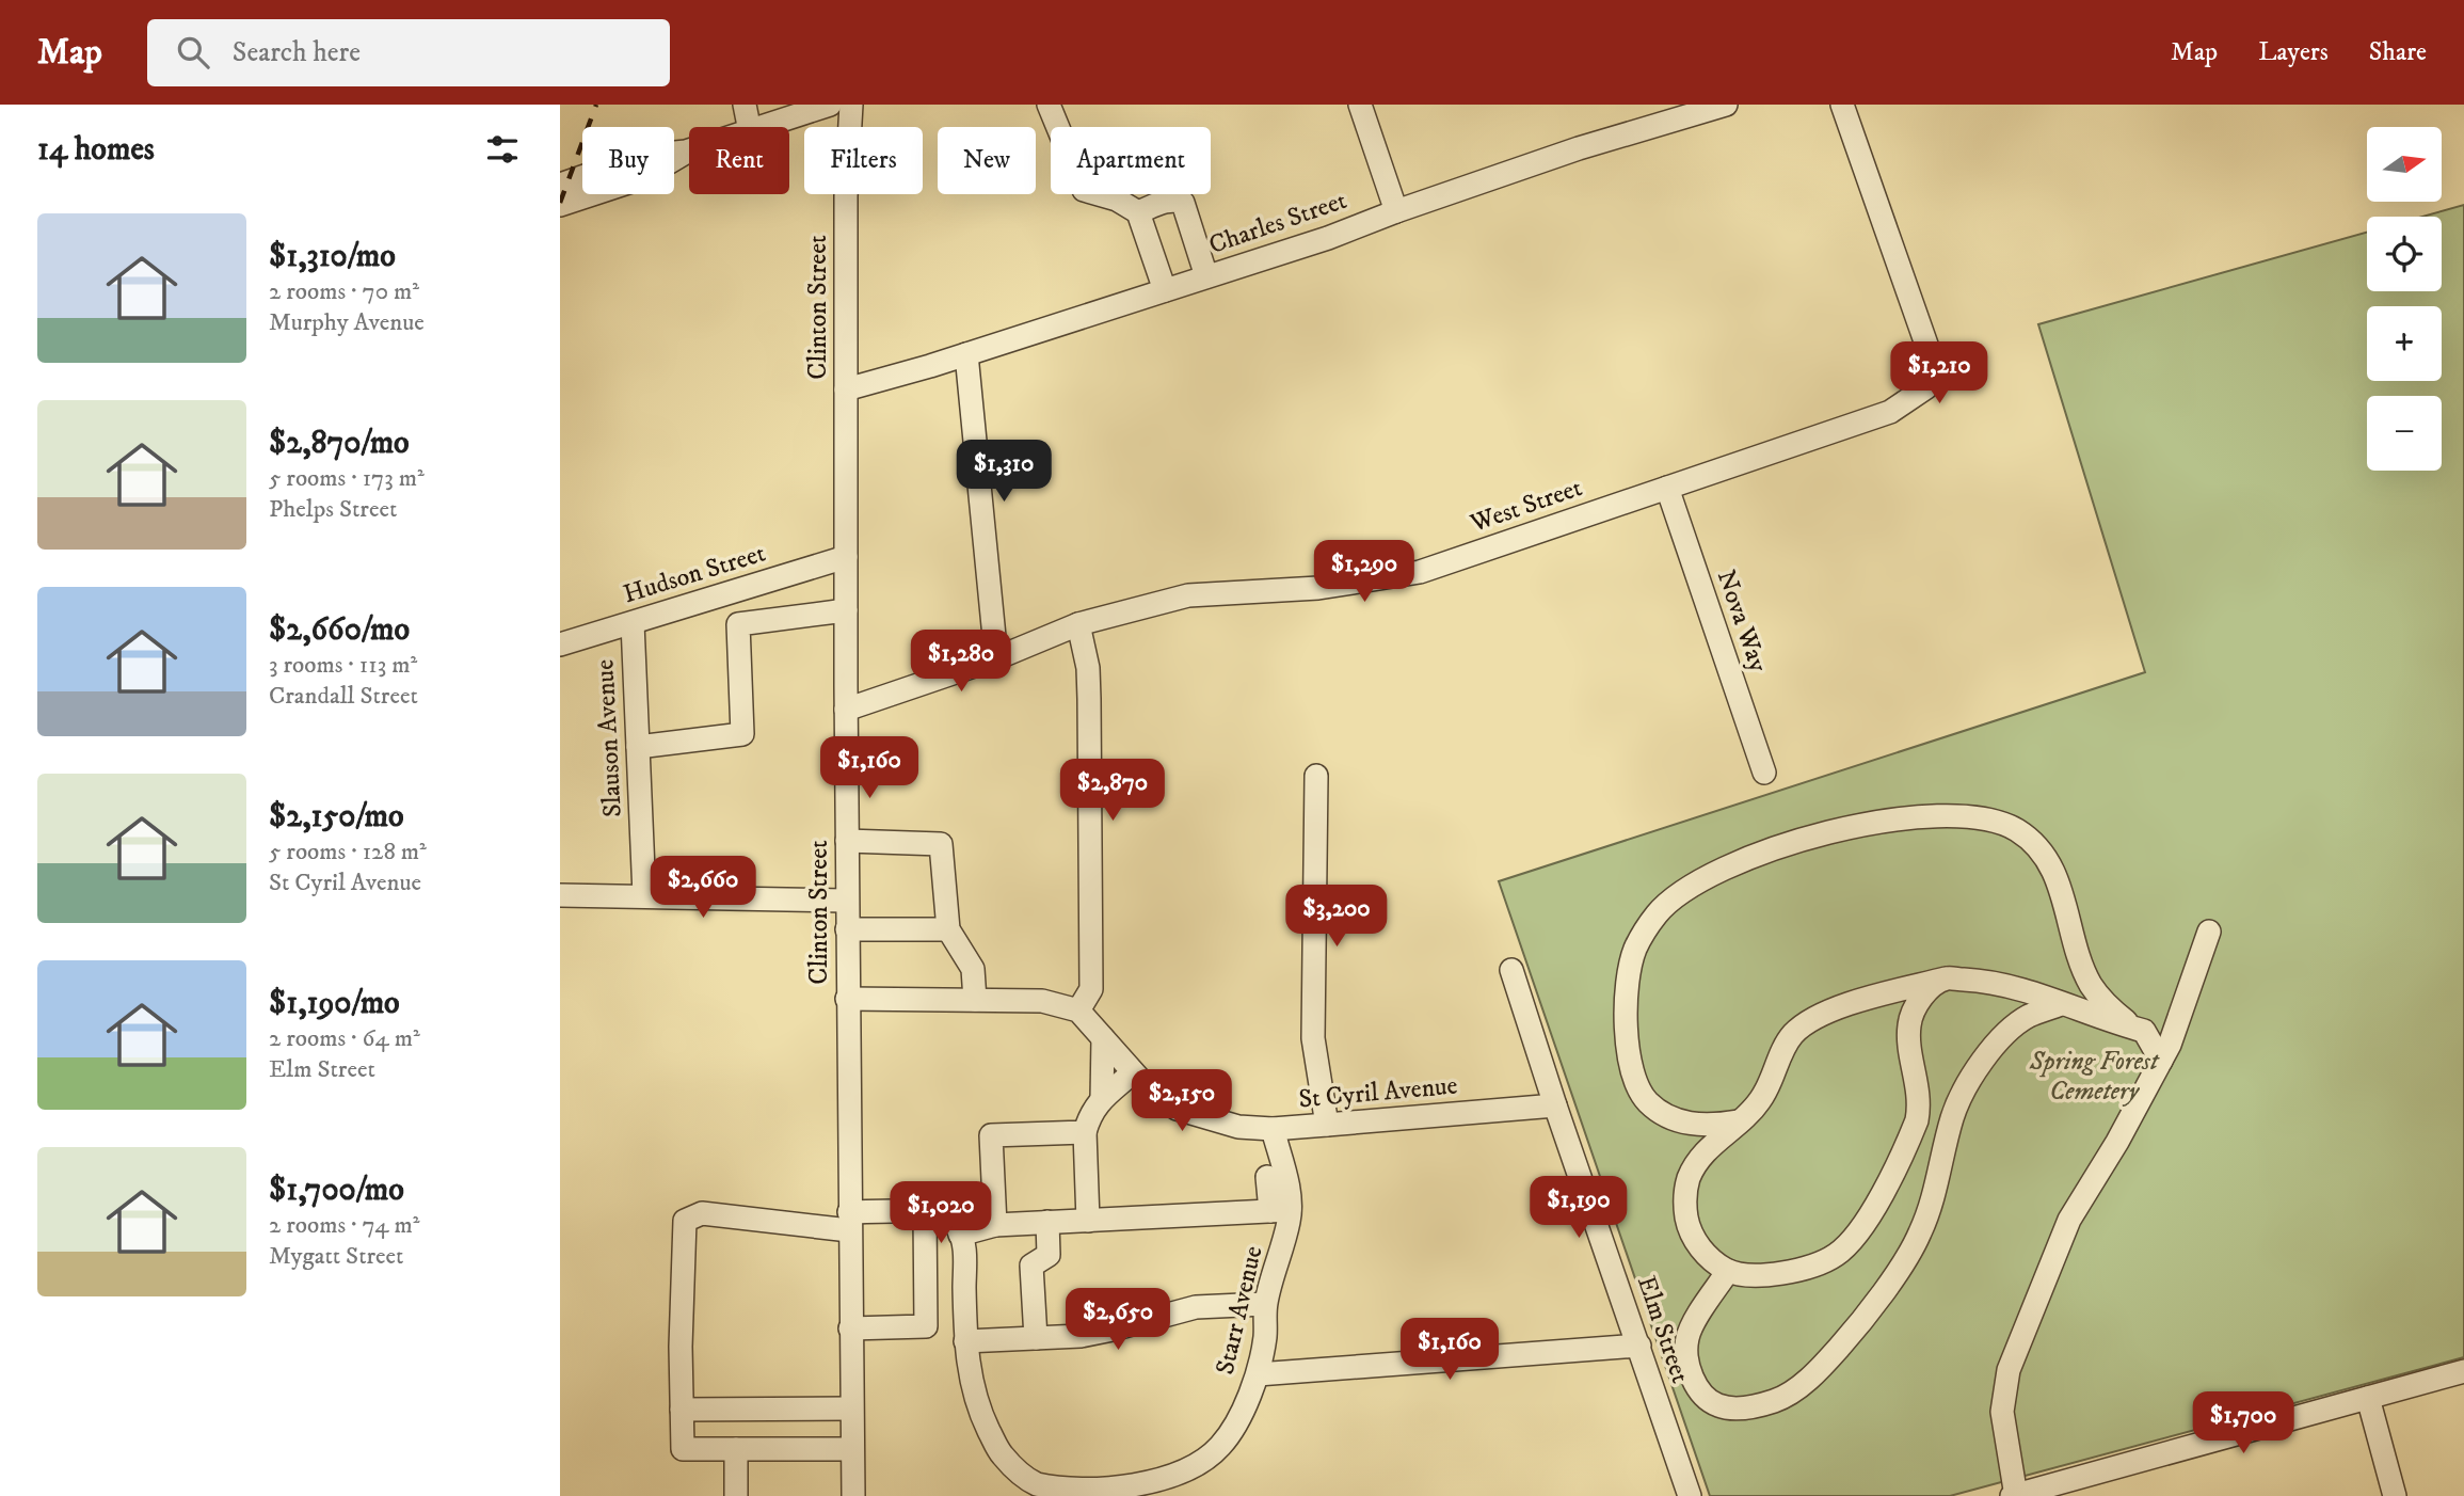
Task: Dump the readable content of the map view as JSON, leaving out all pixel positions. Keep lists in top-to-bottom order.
{
  "streets": {
    "street": [
      "Charles Street",
      "Clinton Street",
      "West Street",
      "Hudson Street",
      "Nova Way",
      "Slauson Avenue",
      "St Cyril Avenue",
      "Starr Avenue",
      "Elm Street"
    ]
  },
  "crossings": [
    ["Charles Street", "Clinton Street"],
    ["Clinton Street", "West Street"],
    ["Clinton Street", "Hudson Street"],
    ["West Street", "Nova Way"],
    ["Hudson Street", "Slauson Avenue"],
    ["St Cyril Avenue", "Starr Avenue"],
    ["St Cyril Avenue", "Elm Street"]
  ],
  "parks": ["Spring Forest Cemetery"],
  "north": "right",
  "page": {
    "header": "Map",
    "search": "Search here",
    "nav": ["Map", "Layers", "Share"],
    "heading": "14 homes",
    "map_buttons": ["+", "−"],
    "chip": [
      "Buy",
      "Rent",
      "Filters",
      "New",
      "Apartment"
    ],
    "list": [
      {
        "name": "$1,310/mo",
        "note": "2 rooms · 70 m² · Murphy Avenue"
      },
      {
        "name": "$2,870/mo",
        "note": "5 rooms · 173 m² · Phelps Street"
      },
      {
        "name": "$2,660/mo",
        "note": "3 rooms · 113 m² · Crandall Street"
      },
      {
        "name": "$2,150/mo",
        "note": "5 rooms · 128 m² · St Cyril Avenue"
      },
      {
        "name": "$1,190/mo",
        "note": "2 rooms · 64 m² · Elm Street"
      },
      {
        "name": "$1,700/mo",
        "note": "2 rooms · 74 m² · Mygatt Street"
      }
    ],
    "price": [
      "$1,210",
      "$1,310",
      "$1,290",
      "$1,280",
      "$1,160",
      "$2,870",
      "$2,660",
      "$3,200",
      "$2,150",
      "$1,190",
      "$1,020",
      "$2,650",
      "$1,160",
      "$1,700"
    ]
  }
}
